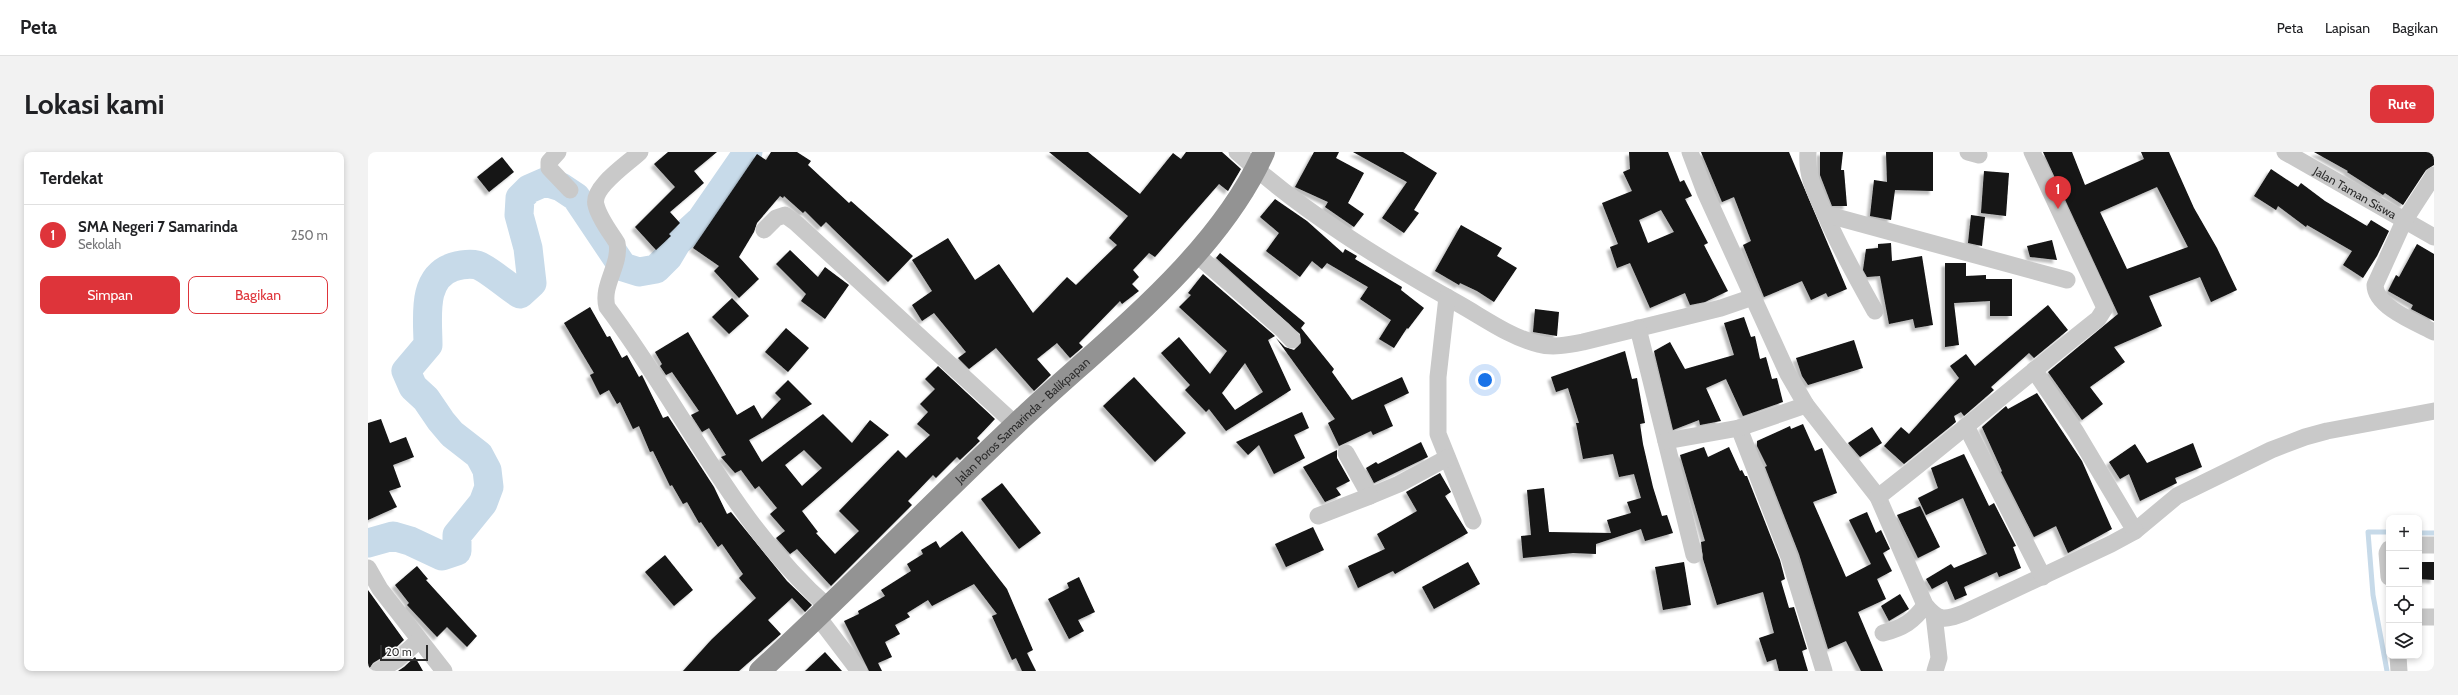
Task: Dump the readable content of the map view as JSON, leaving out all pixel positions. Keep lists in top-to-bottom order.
{
  "streets": {
    "highway": ["Jalan Poros Samarinda - Balikpapan"],
    "street": ["Jalan Taman Siswa"]
  },
  "scale_bar": "20 m",
  "page": {
    "header": "Peta",
    "nav": ["Peta", "Lapisan", "Bagikan"],
    "buttons": [
      "Rute",
      ["Simpan", "Bagikan"]
    ],
    "title": "Lokasi kami",
    "heading": "Terdekat",
    "pins": "1",
    "list": [
      {
        "mark": "1",
        "name": "SMA Negeri 7 Samarinda",
        "note": "Sekolah",
        "value": "250 m"
      }
    ],
    "map_buttons": ["+", "−"],
    "scale": "20 m"
  }
}
